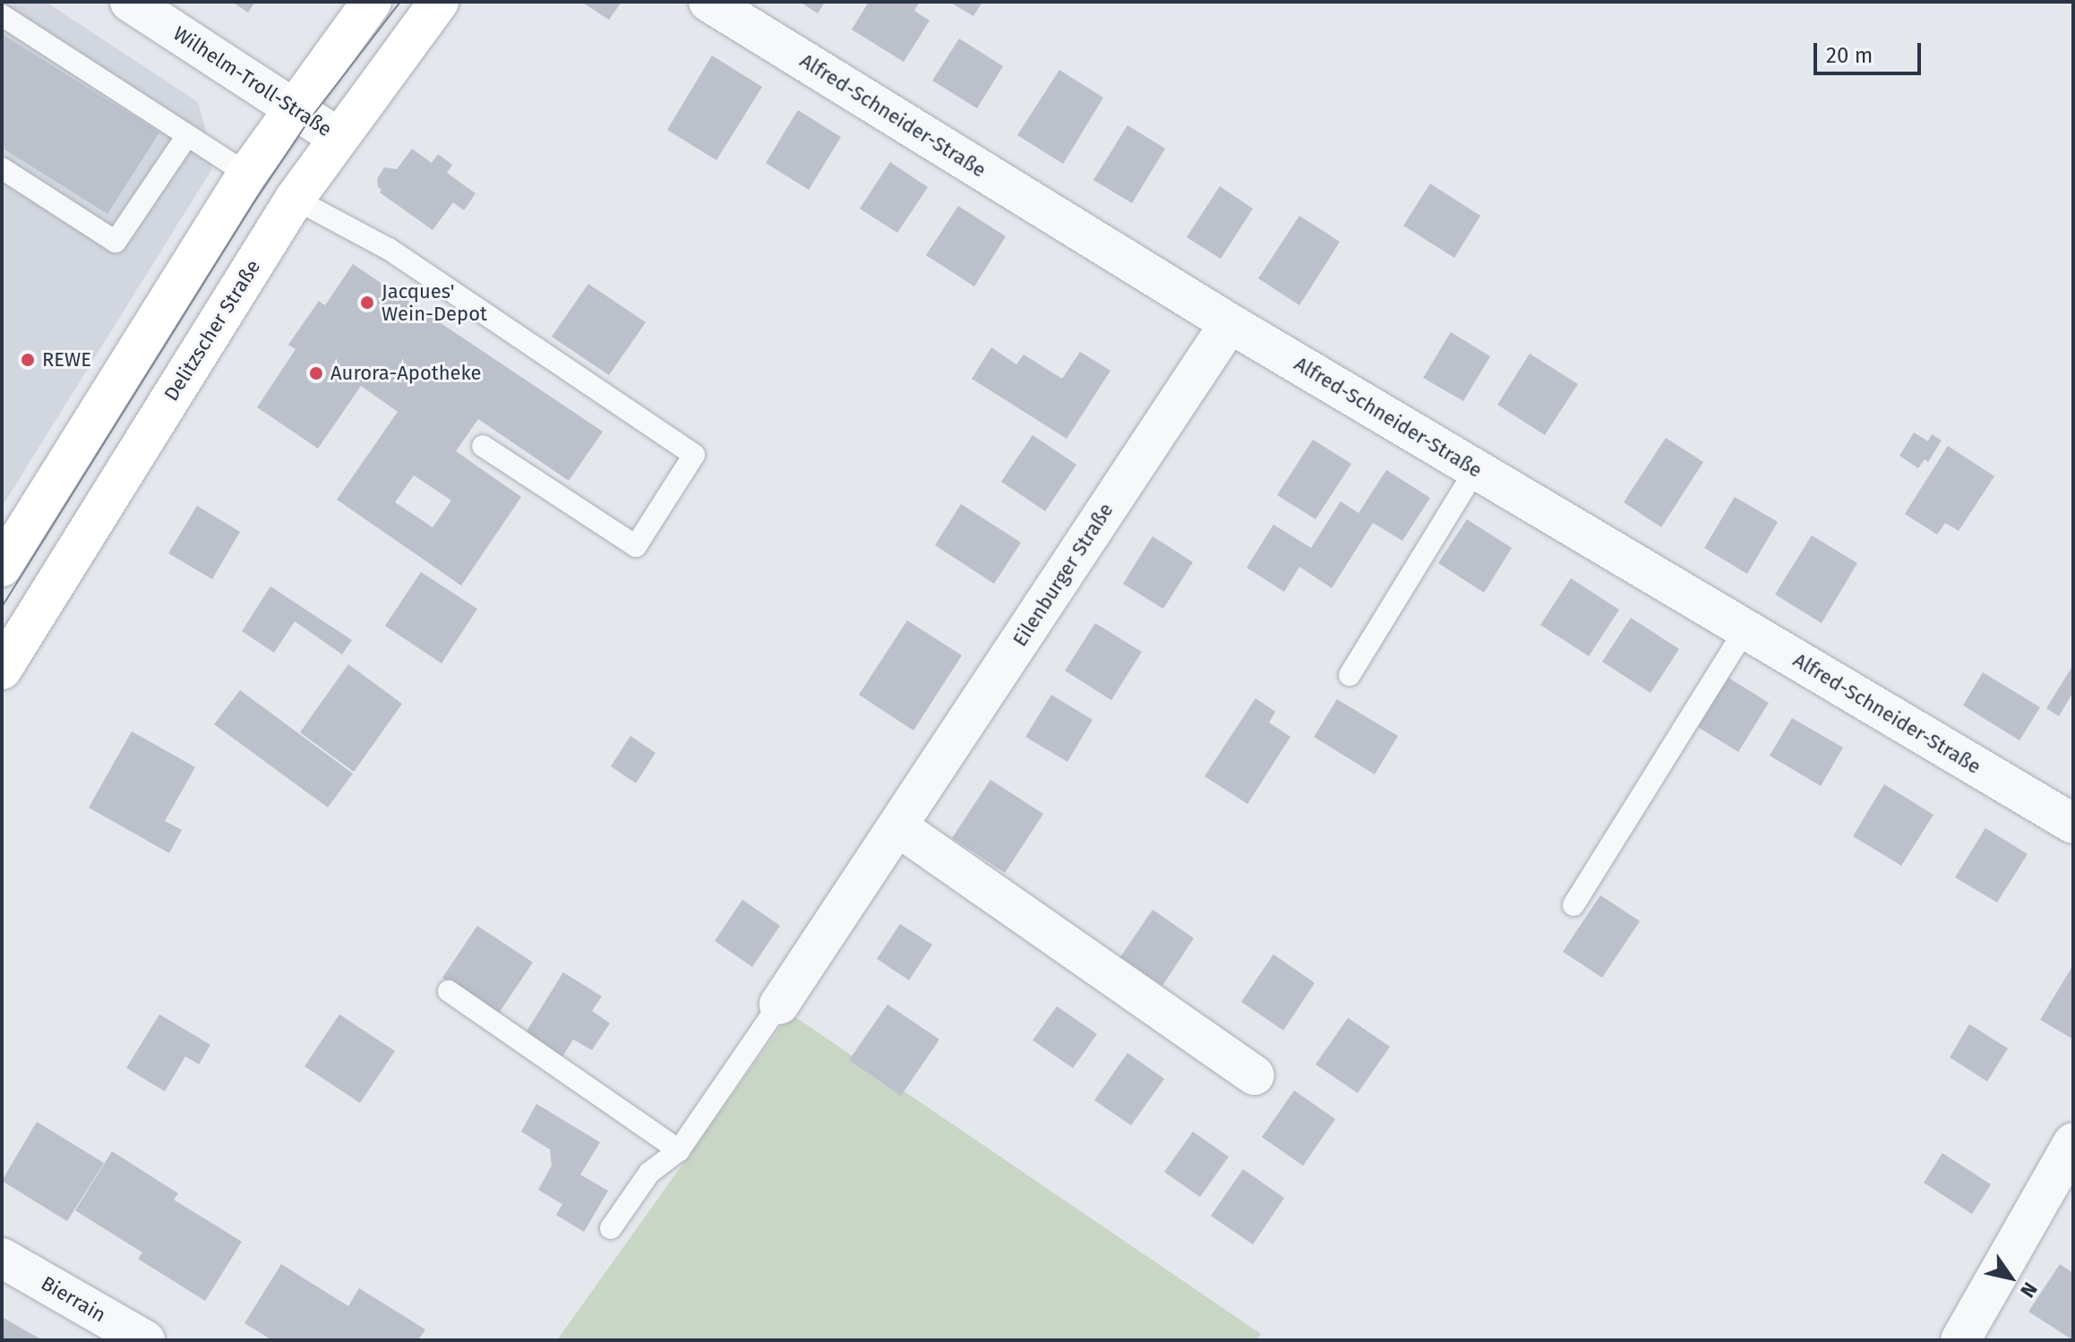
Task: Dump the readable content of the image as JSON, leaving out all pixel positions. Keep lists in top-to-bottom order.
{
  "streets": {
    "main road": ["Delitzscher Straße"],
    "street": [
      "Wilhelm-Troll-Straße",
      "Alfred-Schneider-Straße",
      "Eilenburger Straße",
      "Bierrain"
    ]
  },
  "crossings": [
    ["Wilhelm-Troll-Straße", "Delitzscher Straße"],
    ["Alfred-Schneider-Straße", "Eilenburger Straße"]
  ],
  "places": ["Jacques' Wein-Depot", "REWE", "Aurora-Apotheke"],
  "scale_bar": "20 m",
  "north": "bottom right"
}
